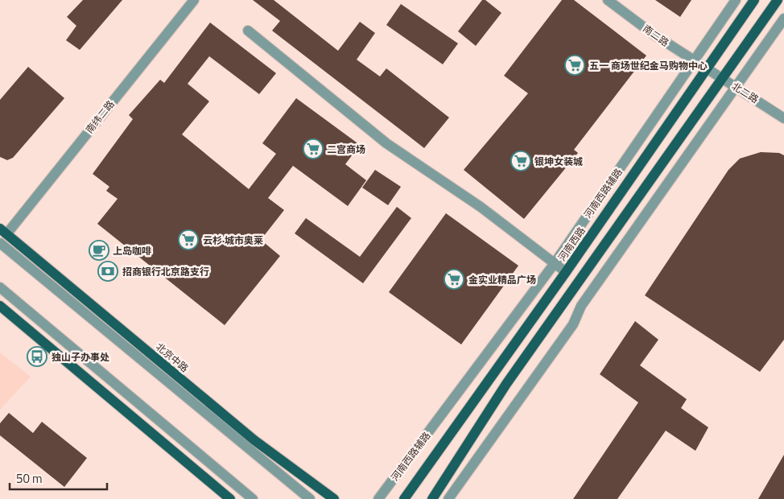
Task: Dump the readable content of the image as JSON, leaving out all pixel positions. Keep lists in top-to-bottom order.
{
  "streets": {
    "main road": ["河南西路", "北京中路"],
    "street": [
      "南二路",
      "北二路",
      "南纬二路",
      "河南西路辅路"
    ]
  },
  "crossings": [
    ["南二路", "北二路"],
    ["南二路", "河南西路辅路"],
    ["南二路", "河南西路"],
    ["北二路", "河南西路"],
    ["南纬二路", "北京中路"]
  ],
  "places": {
    "supermarket": [
      "五一 商场世纪金马购物中心",
      "二宫商场",
      "银坤女装城",
      "云杉·城市奥莱",
      "金实业精品广场"
    ],
    "cafe": ["上岛咖啡"],
    "bank": ["招商银行北京路支行"],
    "bus stop": ["独山子办事处"]
  },
  "scale_bar": "50 m"
}
